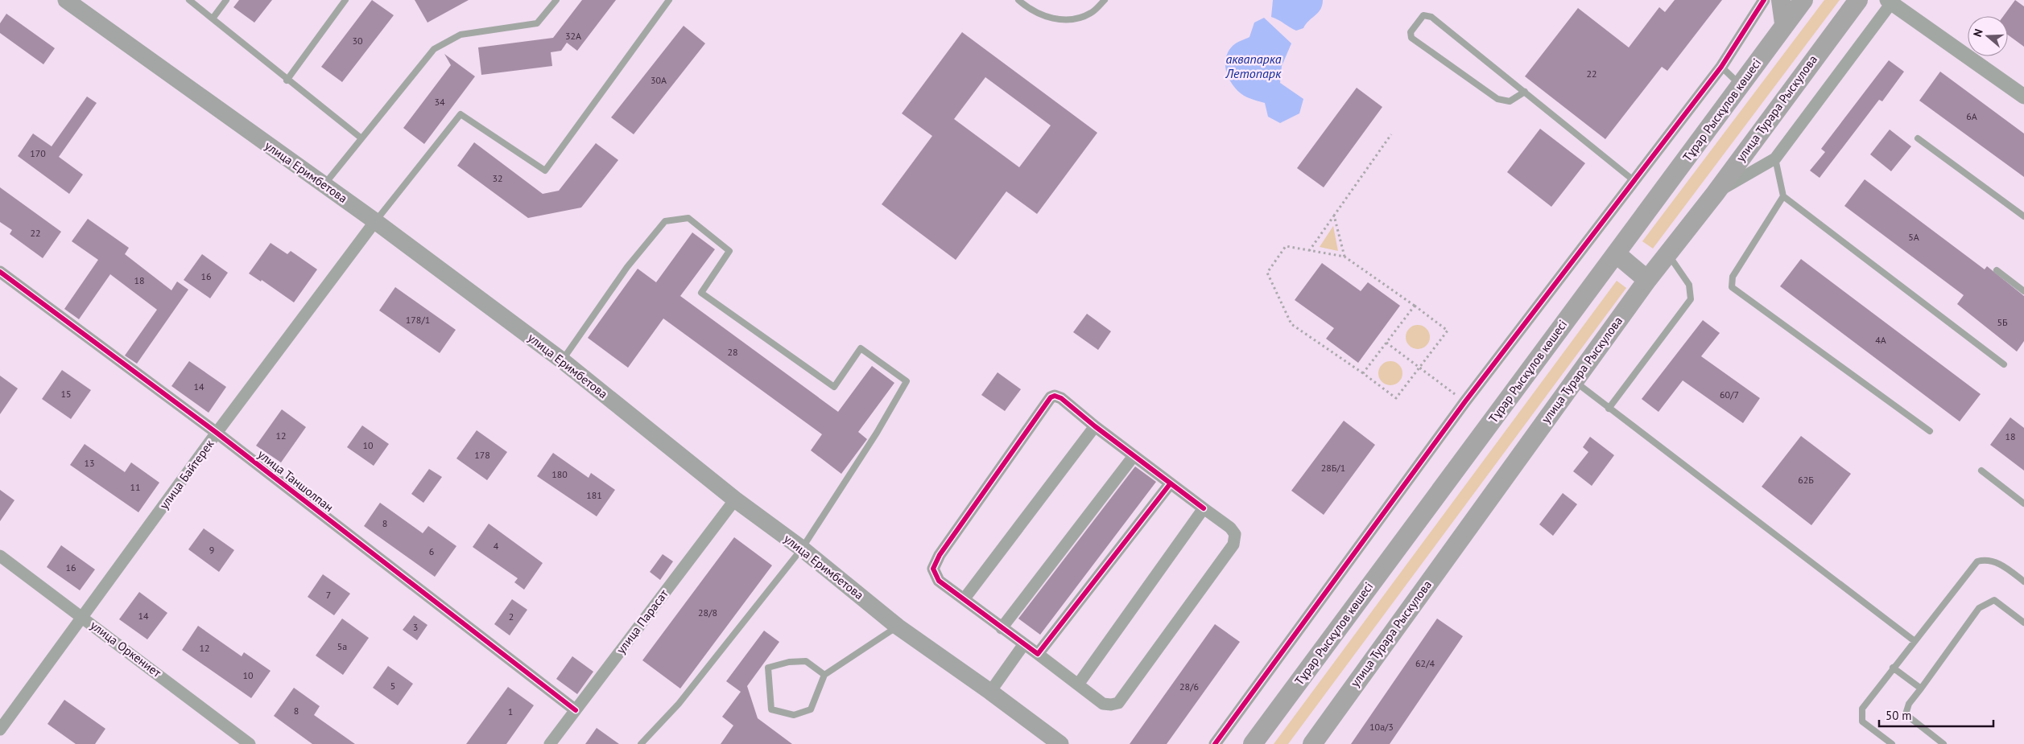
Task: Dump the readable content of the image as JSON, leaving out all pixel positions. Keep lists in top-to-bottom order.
{
  "streets": {
    "main road": ["улица Турара Рыскулова", "Тұрар Рыскұлов көшесі", "улица Еримбетова"],
    "street": [
      "улица Байтерек",
      "улица Таншолпан",
      "улица Парасат",
      "улица Оркениет"
    ]
  },
  "crossings": [
    ["улица Еримбетова", "улица Байтерек"],
    ["улица Еримбетова", "улица Парасат"],
    ["улица Байтерек", "улица Таншолпан"],
    ["улица Байтерек", "улица Оркениет"],
    ["улица Таншолпан", "улица Парасат"]
  ],
  "water": ["аквапарка Летопарк"],
  "house_numbers": [
    "32А",
    "30",
    "22",
    "30А",
    "34",
    "6А",
    "170",
    "32",
    "22",
    "5А",
    "16",
    "18",
    "178/1",
    "5Б",
    "4А",
    "28",
    "14",
    "15",
    "60/7",
    "12",
    "18",
    "10",
    "178",
    "13",
    "28Б/1",
    "180",
    "62Б",
    "11",
    "181",
    "8",
    "4",
    "9",
    "6",
    "16",
    "7",
    "28/8",
    "14",
    "2",
    "3",
    "5а",
    "12",
    "62/4",
    "10",
    "5",
    "28/6",
    "8",
    "1",
    "10а/3"
  ],
  "scale_bar": "50 m",
  "north": "left"
}
